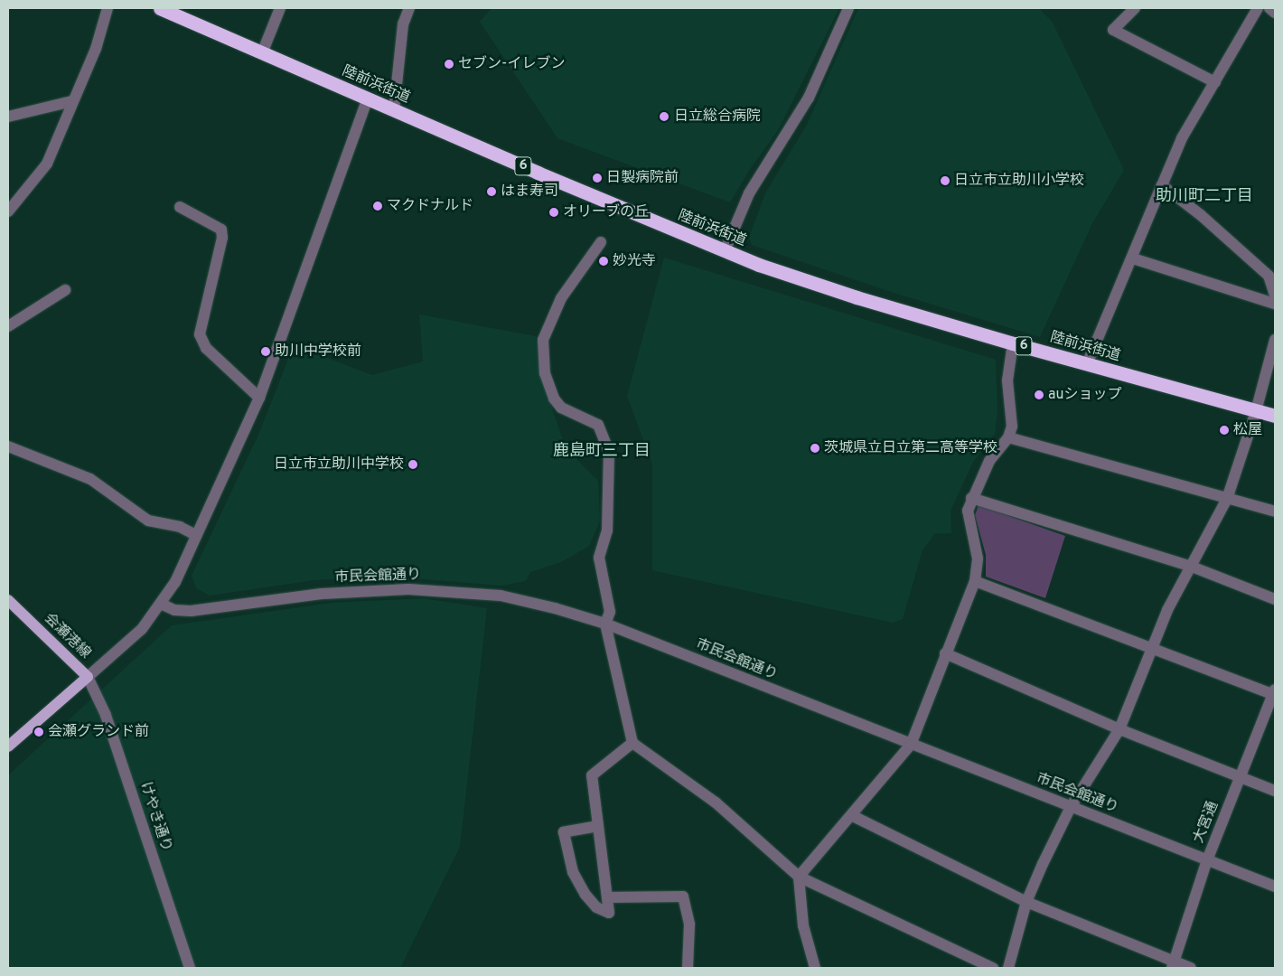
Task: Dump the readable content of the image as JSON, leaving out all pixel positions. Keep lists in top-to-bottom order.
{
  "streets": {
    "highway": ["陸前浜街道", "6"],
    "main road": ["会瀬港線"],
    "street": ["市民会館通り", "けやき通り", "大宮通"]
  },
  "crossings": [
    ["市民会館通り", "大宮通"],
    ["会瀬港線", "けやき通り"]
  ],
  "districts": ["助川町二丁目", "鹿島町三丁目"],
  "places": [
    "セブン-イレブン",
    "日立総合病院",
    "日製病院前",
    "日立市立助川小学校",
    "はま寿司",
    "マクドナルド",
    "オリーブの丘",
    "妙光寺",
    "助川中学校前",
    "auショップ",
    "松屋",
    "茨城県立日立第二高等学校",
    "日立市立助川中学校",
    "会瀬グランド前"
  ]
}
